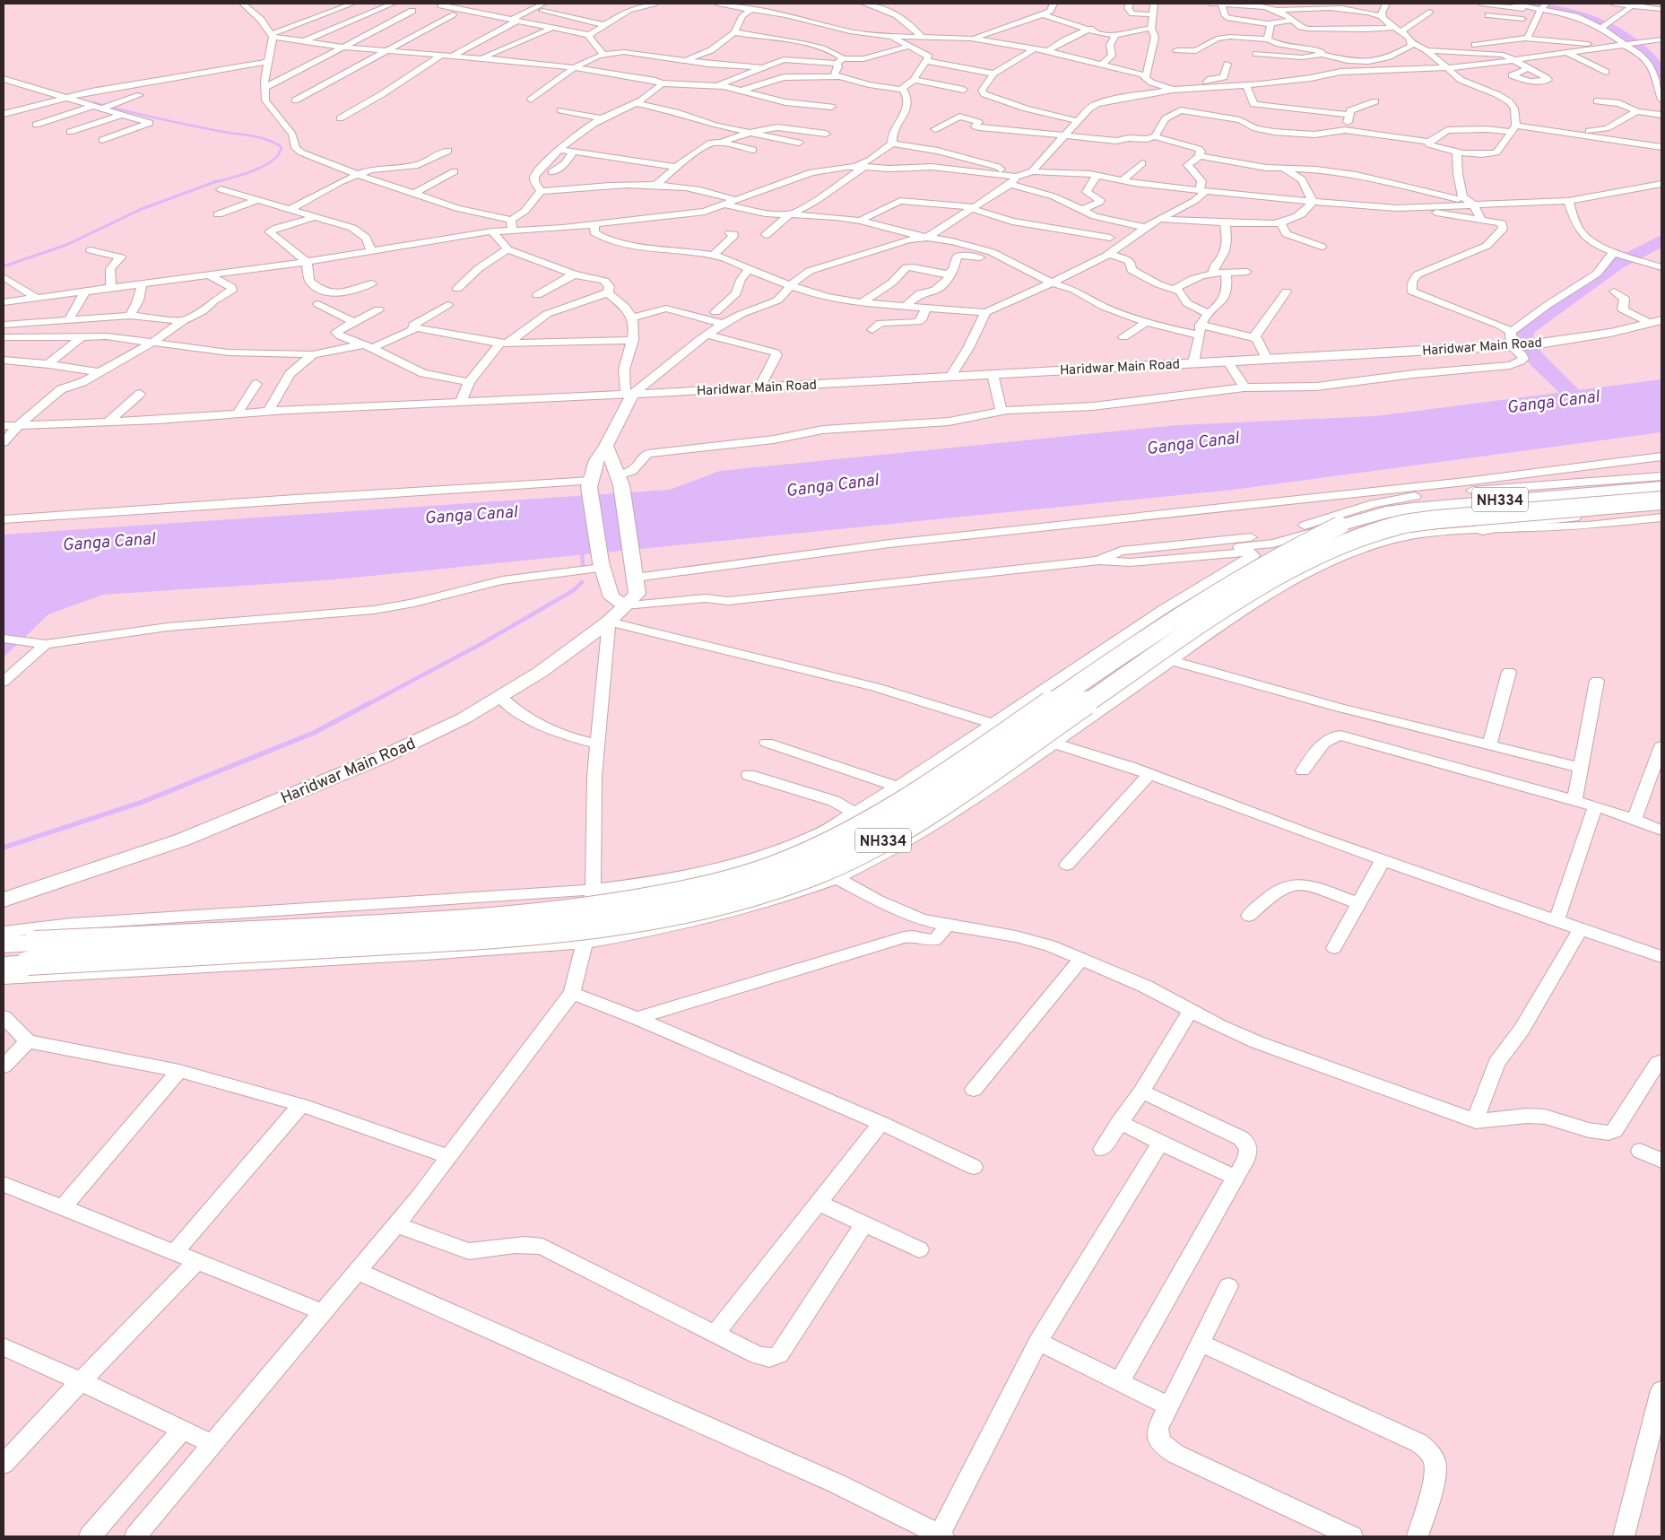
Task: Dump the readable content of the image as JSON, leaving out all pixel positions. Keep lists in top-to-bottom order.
{
  "streets": {
    "highway": ["NH334"],
    "main road": ["Haridwar Main Road"]
  },
  "water": ["Ganga Canal"]
}
